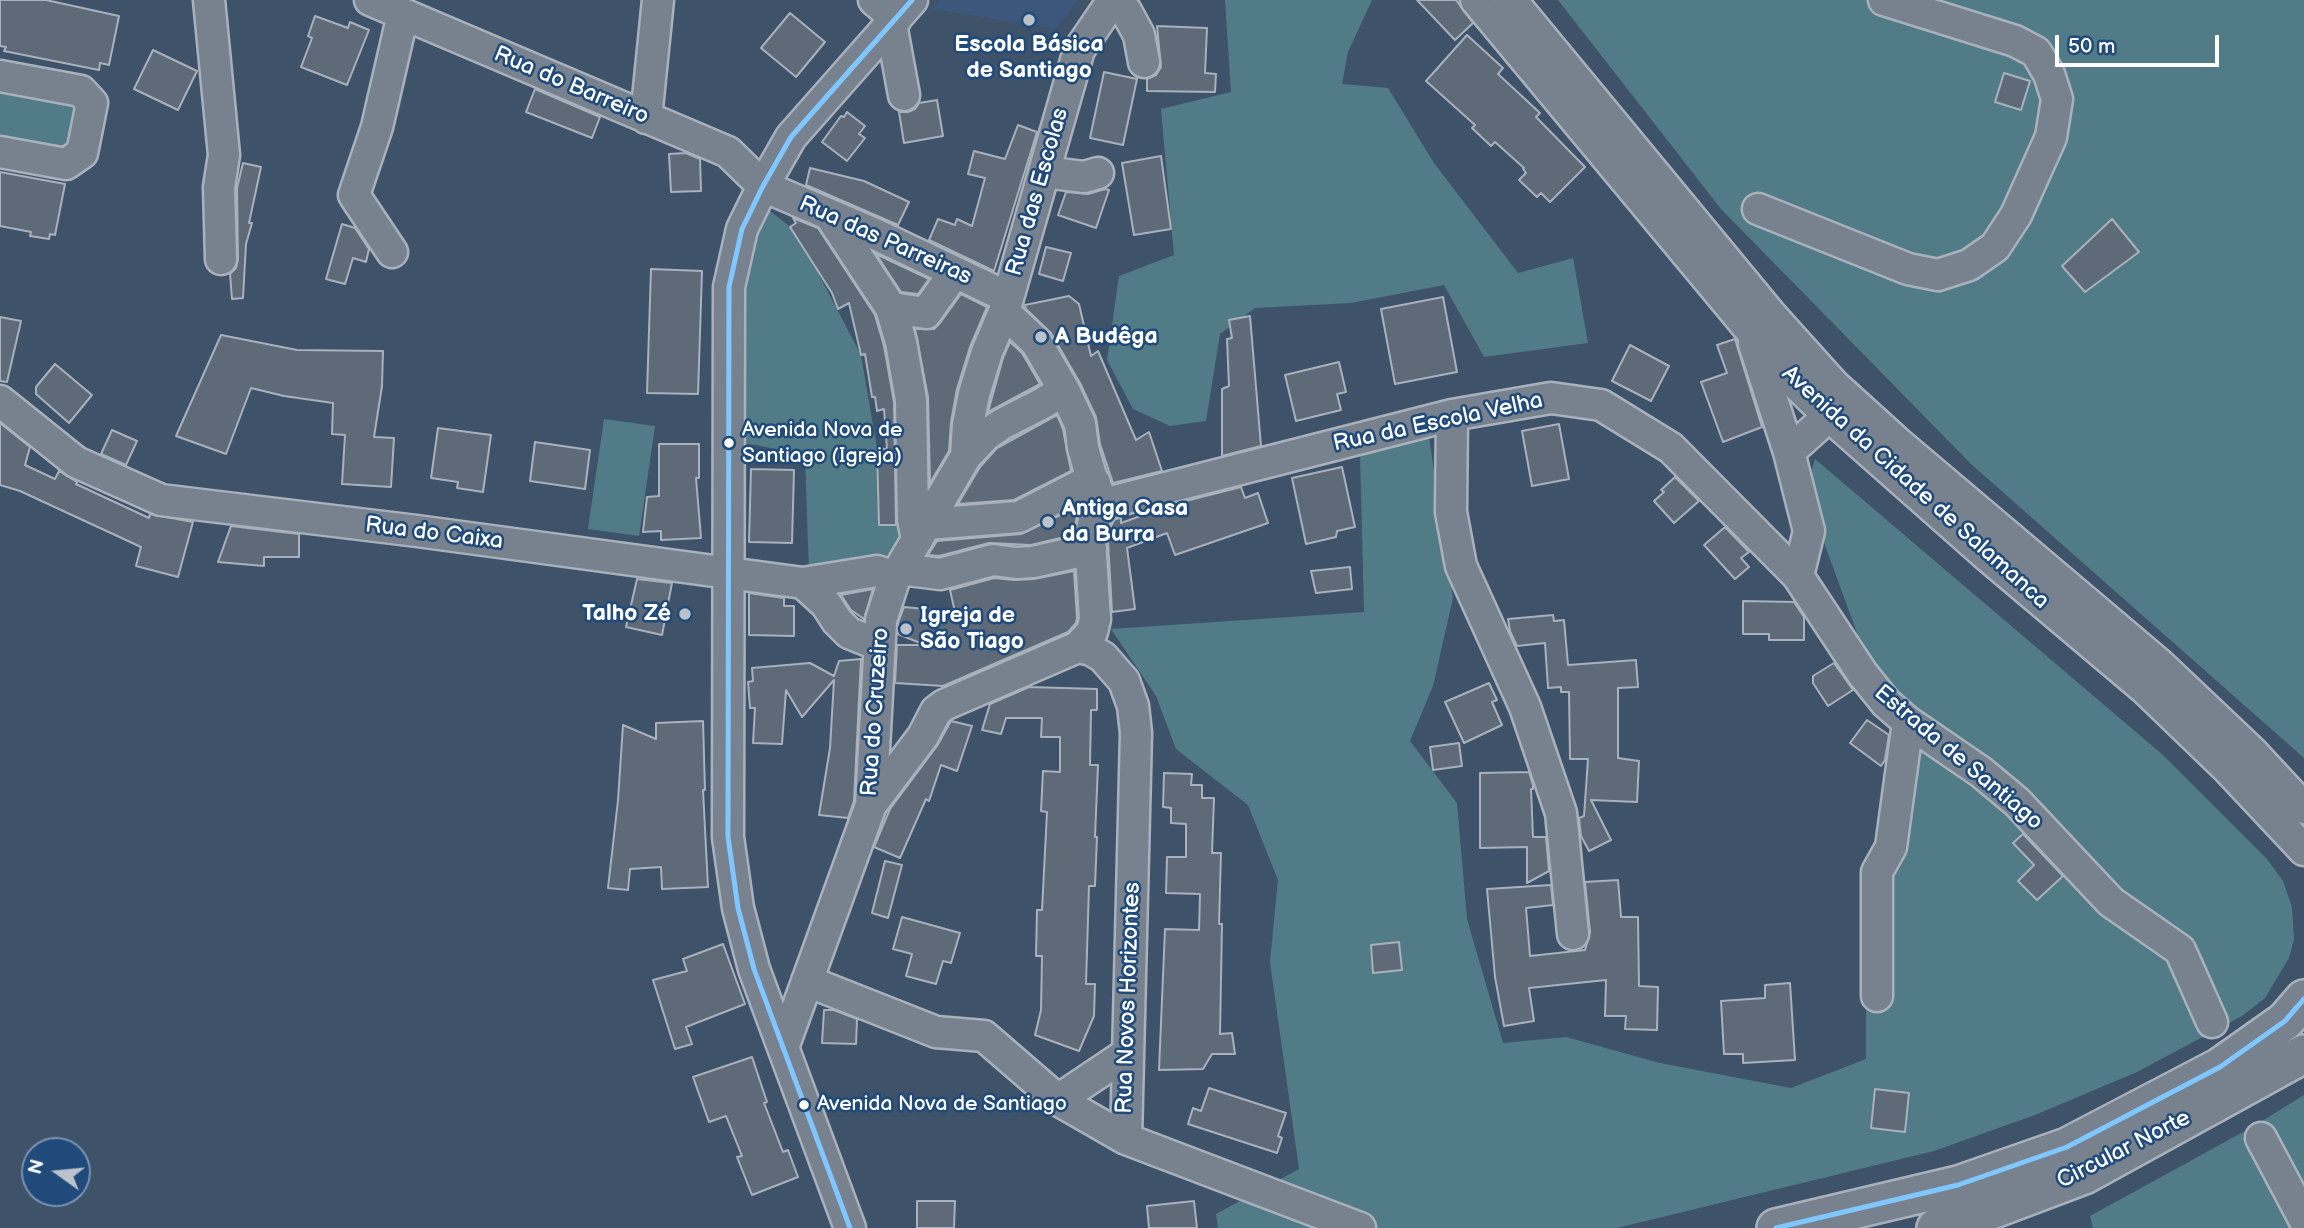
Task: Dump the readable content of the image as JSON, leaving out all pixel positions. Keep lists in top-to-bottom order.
{
  "streets": {
    "main road": ["Circular Norte"],
    "street": [
      "Rua do Barreiro",
      "Rua das Escolas",
      "Rua das Parreiras",
      "Rua da Escola Velha",
      "Avenida da Cidade de Salamanca",
      "Rua do Caixa",
      "Rua do Cruzeiro",
      "Estrada de Santiago",
      "Rua Novos Horizontes"
    ]
  },
  "crossings": [
    ["Rua do Barreiro", "Rua das Parreiras"],
    ["Rua das Escolas", "Rua das Parreiras"],
    ["Rua das Escolas", "Rua do Cruzeiro"],
    ["Rua das Parreiras", "Rua da Escola Velha"],
    ["Rua da Escola Velha", "Rua do Cruzeiro"],
    ["Rua da Escola Velha", "Estrada de Santiago"],
    ["Rua do Caixa", "Rua do Cruzeiro"],
    ["Rua do Cruzeiro", "Rua Novos Horizontes"]
  ],
  "places": [
    "Escola Básica de Santiago",
    "A Budêga",
    "Avenida Nova de Santiago (Igreja)",
    "Antiga Casa da Burra",
    "Talho Zé",
    "Igreja de São Tiago",
    "Avenida Nova de Santiago"
  ],
  "scale_bar": "50 m",
  "north": "left"
}
